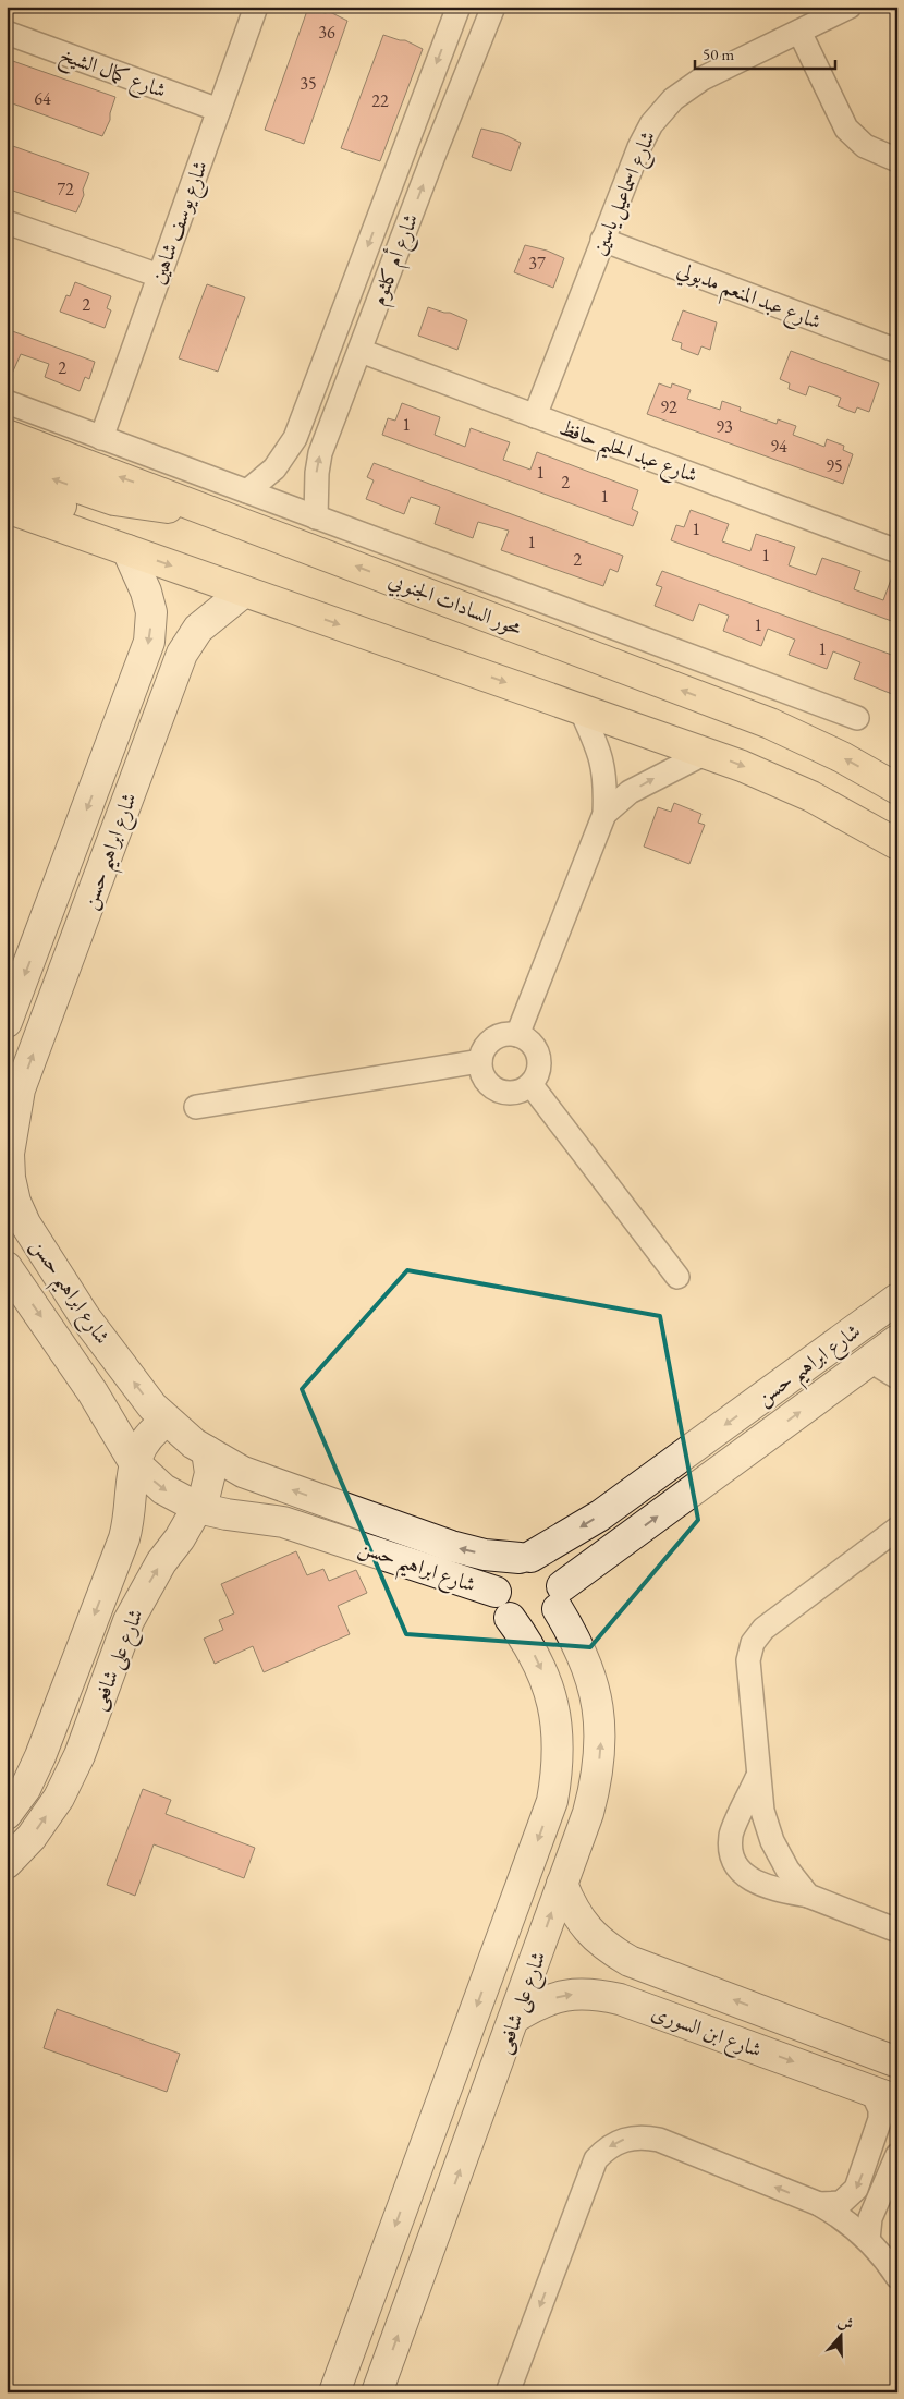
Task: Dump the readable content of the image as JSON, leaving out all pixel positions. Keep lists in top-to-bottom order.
{
  "streets": {
    "main road": ["محور السادات الجنوبي"],
    "street": [
      "شارع كمال الشيخ",
      "شارع اسماعيل ياسين",
      "شارع يوسف شاهين",
      "شارع أم كلثوم",
      "شارع عبد المنعم مدبولي",
      "شارع عبد الحليم حافظ",
      "شارع ابراهيم حسن",
      "شارع على شافعى",
      "شارع ابن السورى"
    ]
  },
  "crossings": [
    ["شارع كمال الشيخ", "شارع يوسف شاهين"],
    ["شارع اسماعيل ياسين", "شارع عبد المنعم مدبولي"],
    ["شارع اسماعيل ياسين", "شارع عبد الحليم حافظ"],
    ["شارع أم كلثوم", "شارع عبد الحليم حافظ"],
    ["شارع ابراهيم حسن", "شارع على شافعى"],
    ["شارع على شافعى", "شارع ابن السورى"]
  ],
  "house_numbers": [
    "36",
    "35",
    "64",
    "22",
    "72",
    "37",
    "2",
    "2",
    "92",
    "1",
    "93",
    "94",
    "95",
    "1",
    "2",
    "1",
    "1",
    "1",
    "1",
    "2",
    "1",
    "1"
  ],
  "scale_bar": "50 m",
  "north": "top"
}
